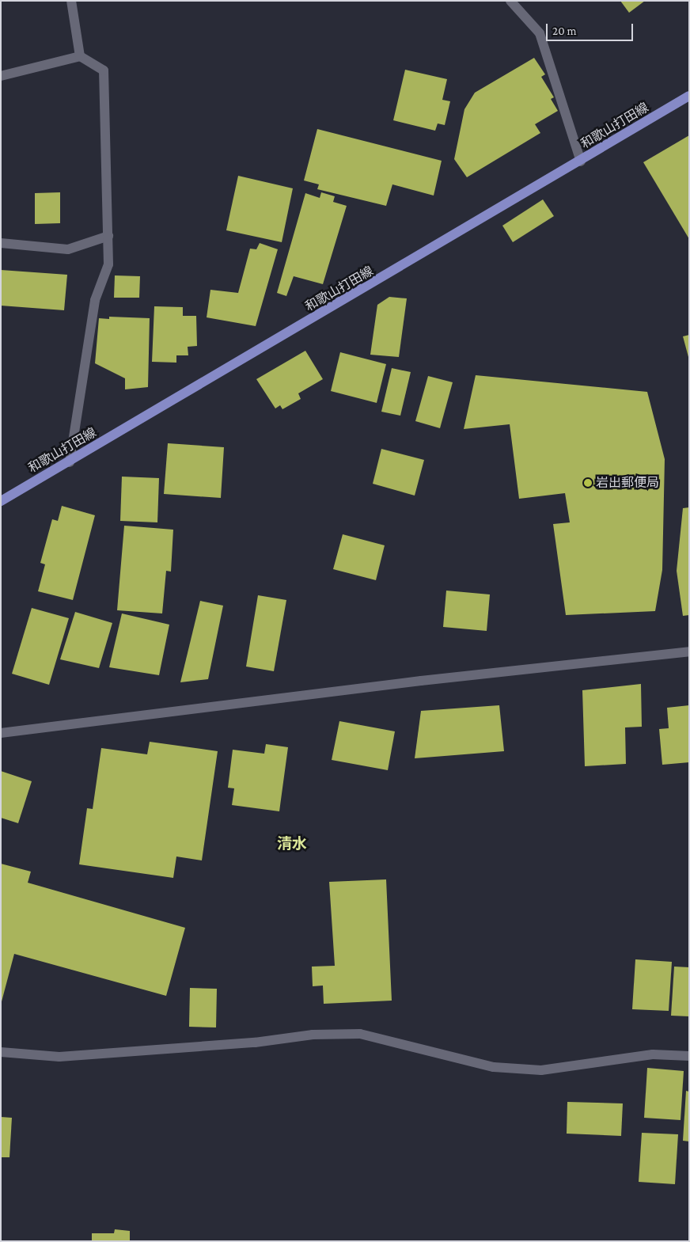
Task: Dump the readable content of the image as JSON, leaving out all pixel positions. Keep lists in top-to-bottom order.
{
  "streets": {
    "main road": ["和歌山打田線"]
  },
  "districts": ["清水"],
  "places": ["岩出郵便局"],
  "scale_bar": "20 m"
}
